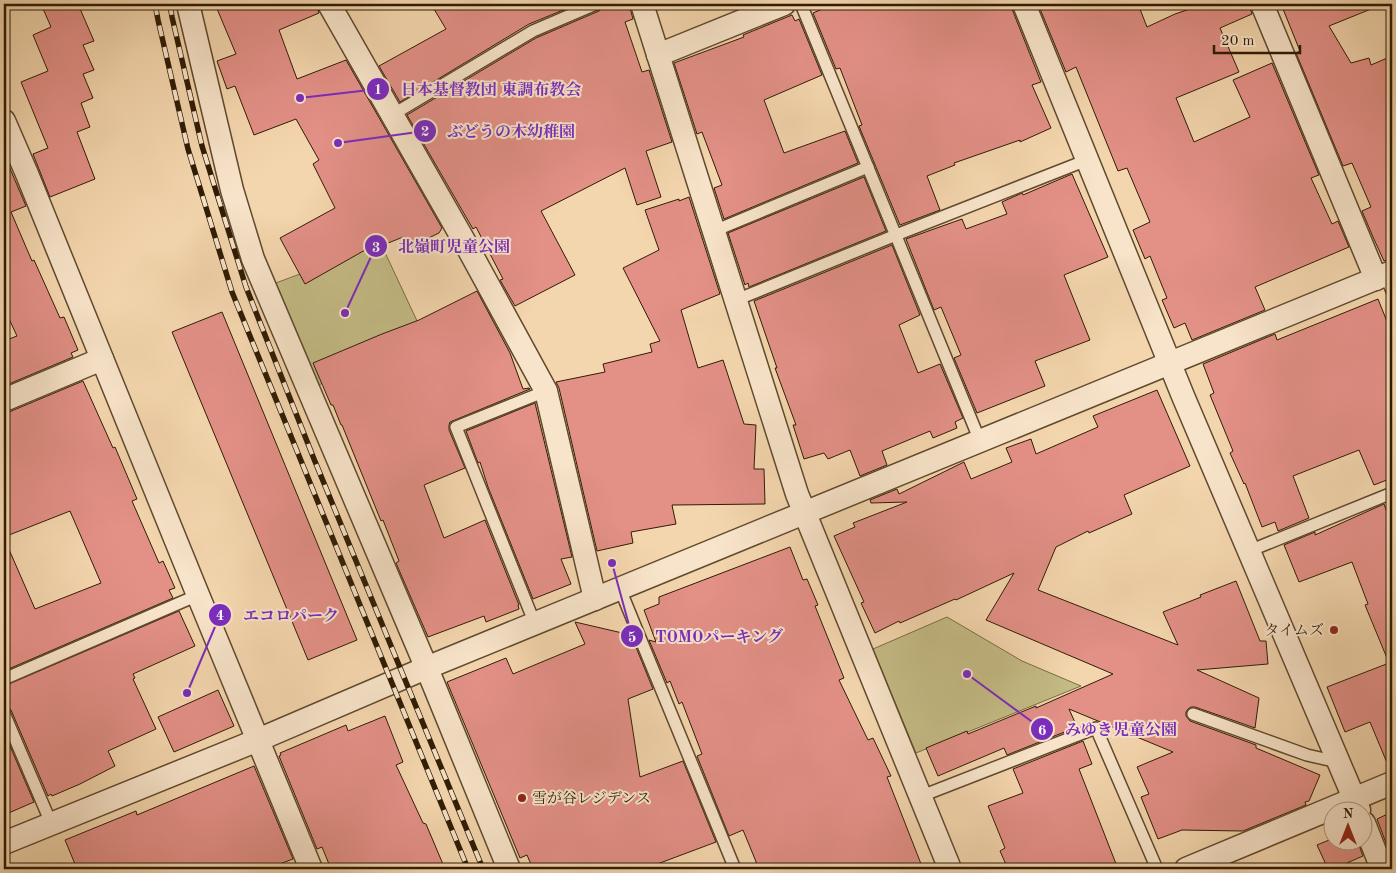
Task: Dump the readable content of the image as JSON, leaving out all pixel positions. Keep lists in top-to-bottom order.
{
  "places": [
    "日本基督教団 東調布教会",
    "ぶどうの木幼稚園",
    "北嶺町児童公園",
    "TOMOパーキング",
    "タイムズ",
    "みゆき児童公園",
    "エコロパーク",
    "雪が谷レジデンス"
  ],
  "scale_bar": "20 m",
  "north": "top"
}
